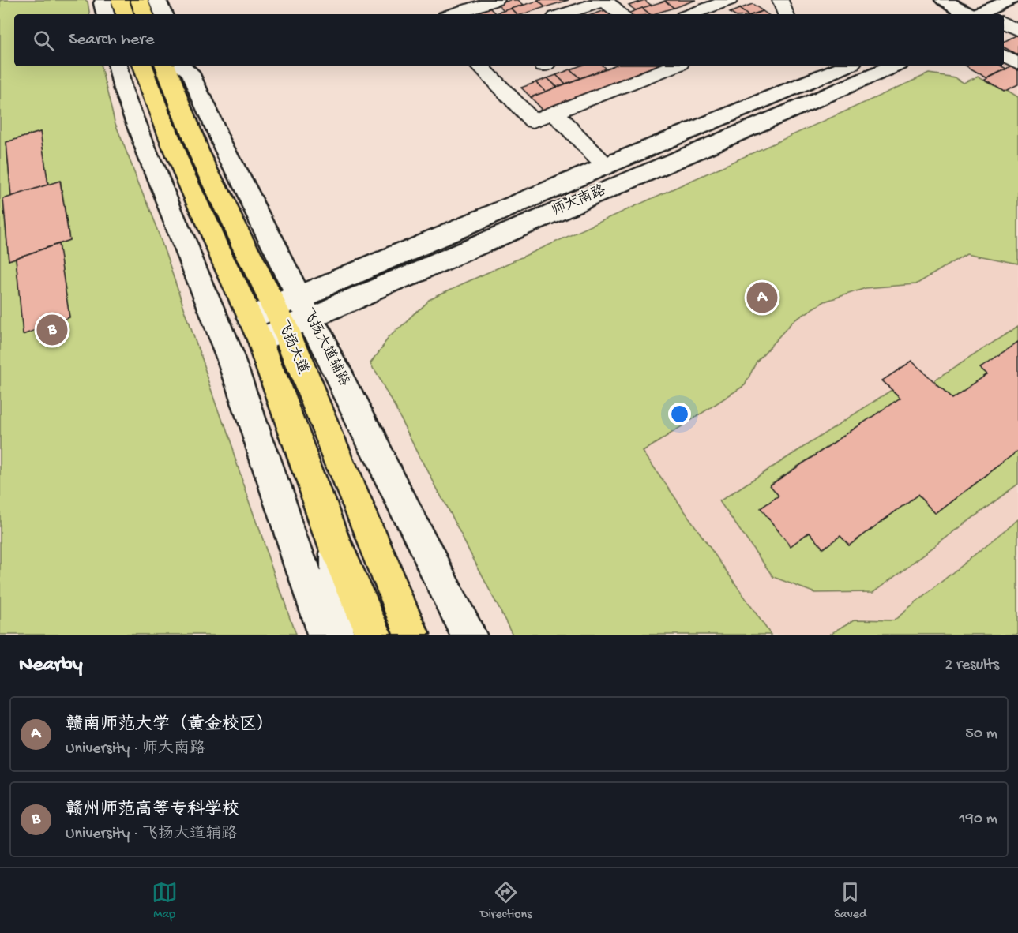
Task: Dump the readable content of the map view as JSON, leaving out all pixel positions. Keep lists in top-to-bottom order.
{
  "streets": {
    "main road": ["飞扬大道"],
    "street": ["师大南路", "飞扬大道辅路"]
  },
  "crossings": [
    ["师大南路", "飞扬大道"],
    ["师大南路", "飞扬大道辅路"]
  ],
  "page": {
    "search": "Search here",
    "pins": ["A", "B"],
    "heading": ["Nearby", "2 results"],
    "list": [
      {
        "mark": "A",
        "name": "赣南师范大学（黄金校区）",
        "note": "University · 师大南路",
        "value": "50 m"
      },
      {
        "mark": "B",
        "name": "赣州师范高等专科学校",
        "note": "University · 飞扬大道辅路",
        "value": "190 m"
      }
    ],
    "nav": ["Map", "Directions", "Saved"]
  }
}
